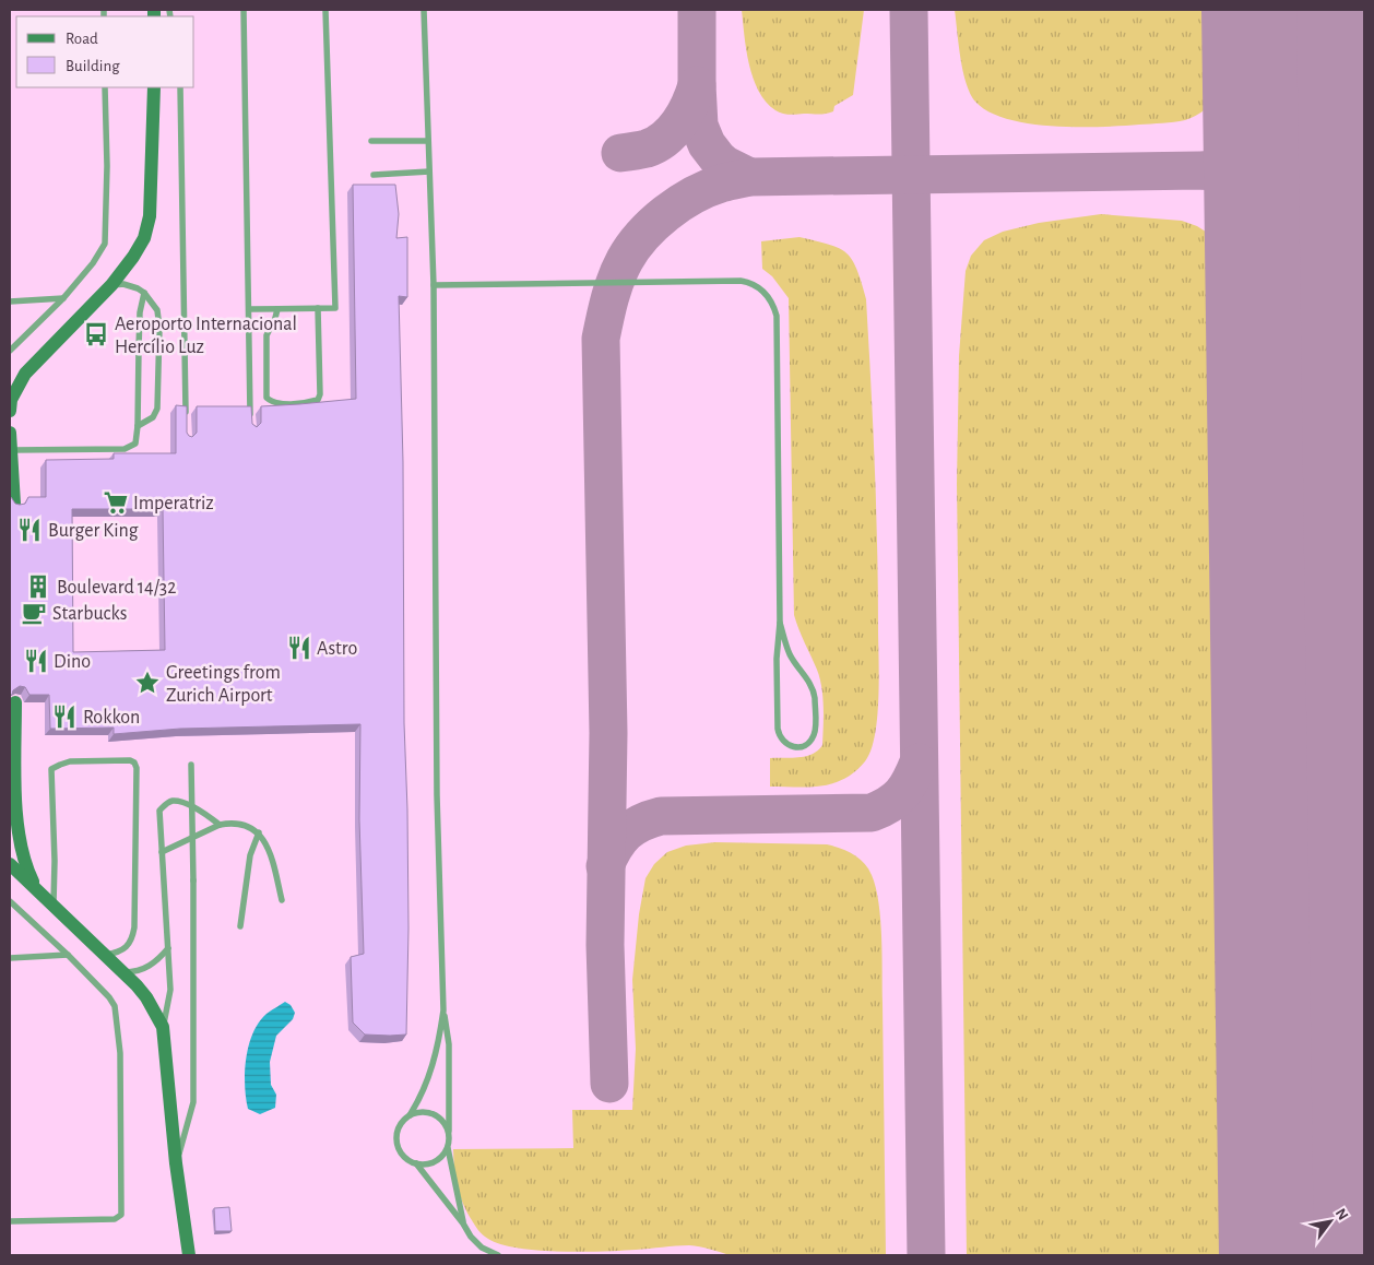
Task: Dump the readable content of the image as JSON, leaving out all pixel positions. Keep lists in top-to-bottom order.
{
  "places": {
    "bus stop": ["Aeroporto Internacional Hercílio Luz"],
    "supermarket": ["Imperatriz"],
    "restaurant": [
      "Burger King",
      "Astro",
      "Dino",
      "Rokkon"
    ],
    "building": ["Boulevard 14/32"],
    "cafe": ["Starbucks"],
    "place": ["Greetings from Zurich Airport"]
  },
  "legend": ["Road", "Building"],
  "north": "top right"
}
